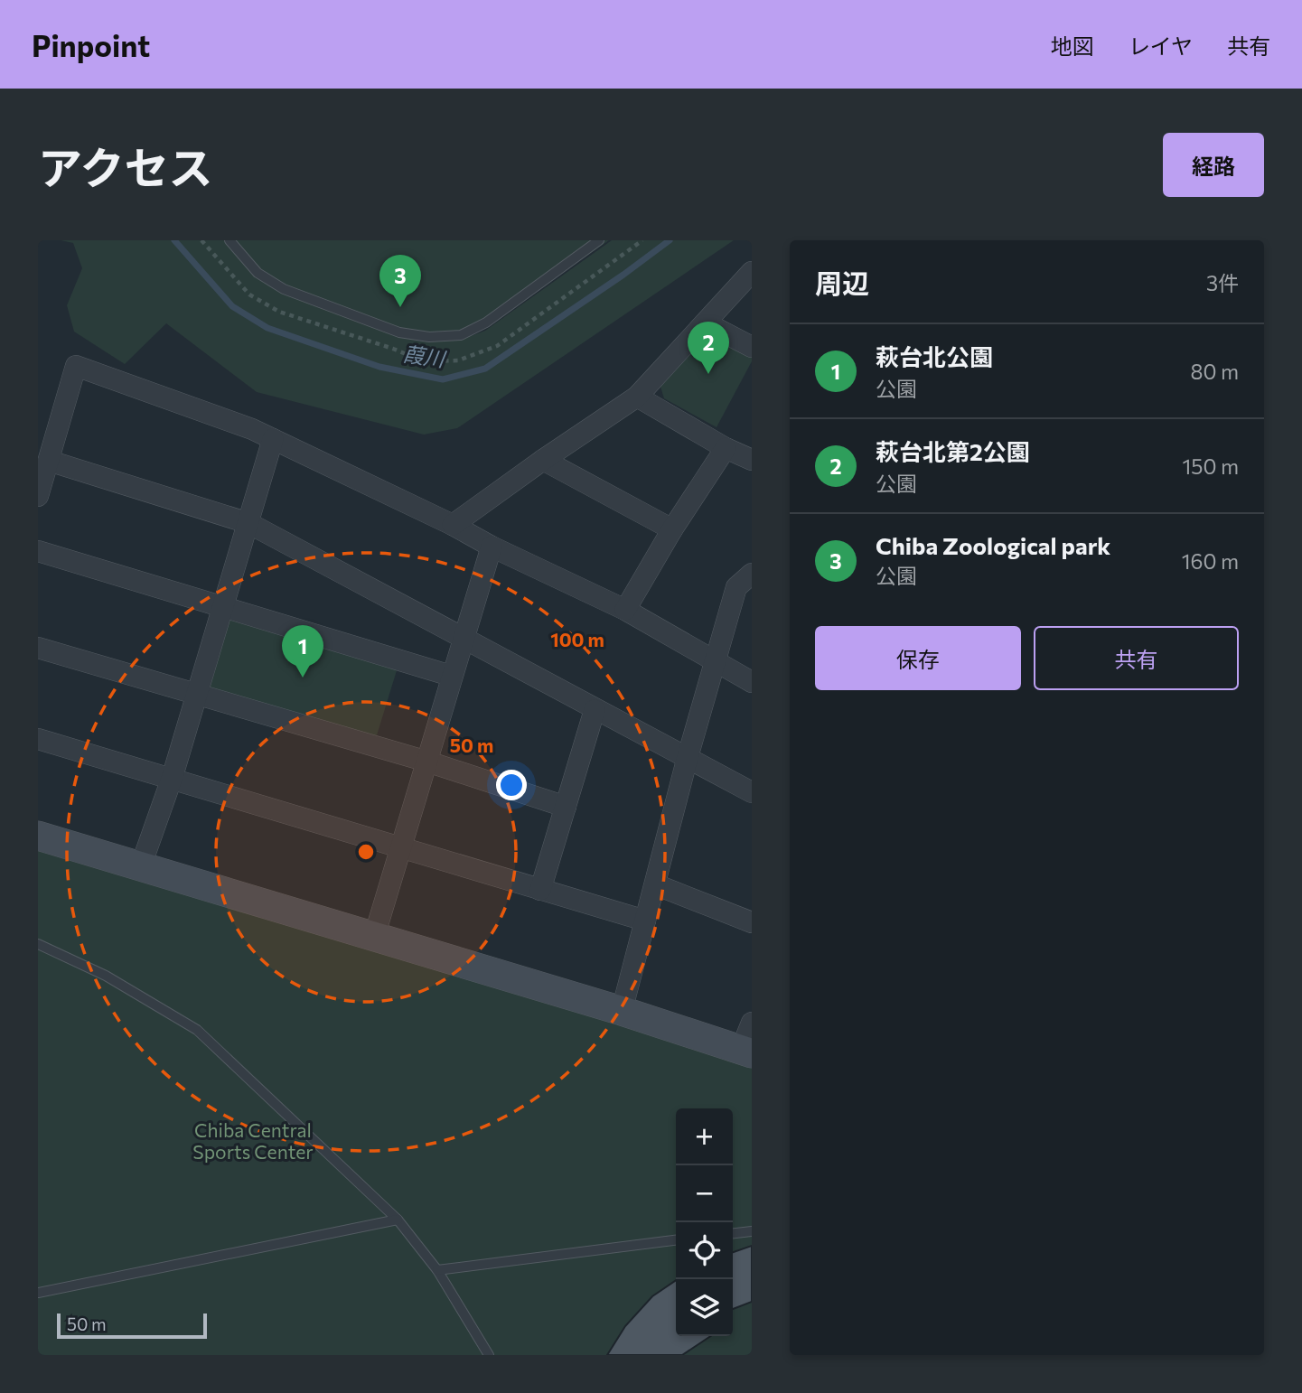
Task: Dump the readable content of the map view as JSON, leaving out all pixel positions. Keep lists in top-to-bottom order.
{
  "water": ["葭川"],
  "parks": ["Chiba Central Sports Center"],
  "scale_bar": "50 m",
  "page": {
    "header": "Pinpoint",
    "nav": ["地図", "レイヤ", "共有"],
    "title": "アクセス",
    "buttons": [
      "経路",
      ["保存", "共有"]
    ],
    "heading": ["周辺", "3件"],
    "pins": ["3", "2", "1"],
    "list": [
      {
        "mark": "1",
        "name": "萩台北公園",
        "note": "公園",
        "value": "80 m"
      },
      {
        "mark": "2",
        "name": "萩台北第2公園",
        "note": "公園",
        "value": "150 m"
      },
      {
        "mark": "3",
        "name": "Chiba Zoological park",
        "note": "公園",
        "value": "160 m"
      }
    ],
    "map_buttons": ["+", "−"],
    "scale": "50 m"
  },
  "rings": ["100 m", "50 m"]
}
